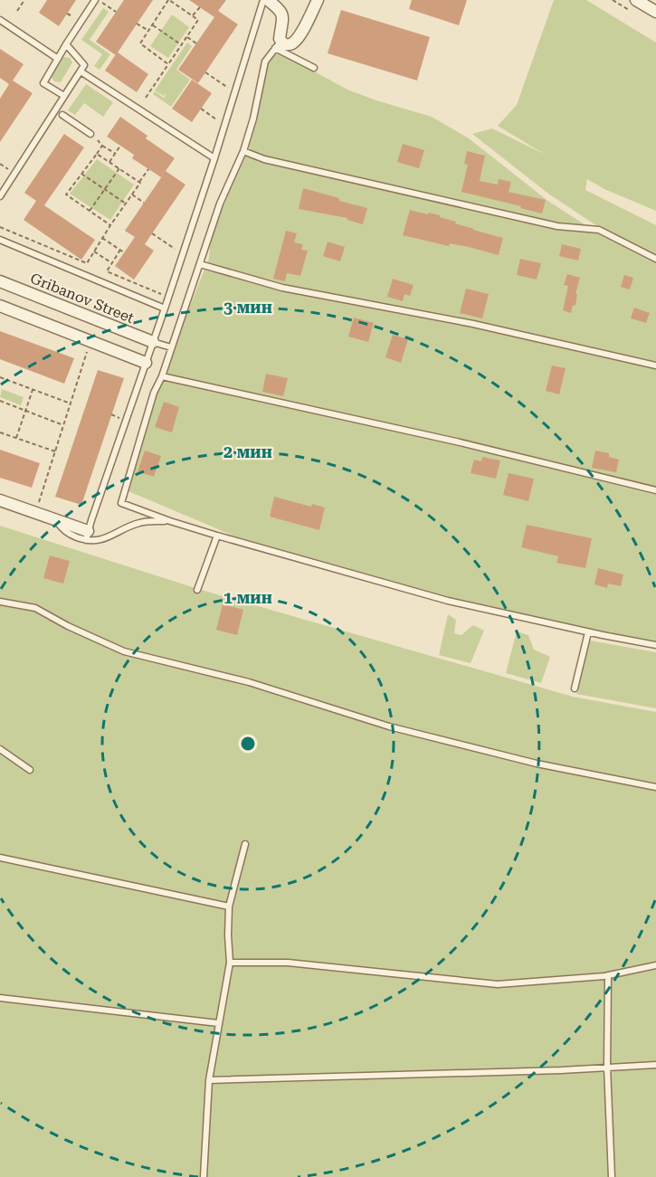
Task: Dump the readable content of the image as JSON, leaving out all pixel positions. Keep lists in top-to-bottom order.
{
  "streets": {
    "street": ["Gribanov Street"]
  },
  "rings": ["3 мин", "2 мин", "1 мин"]
}
